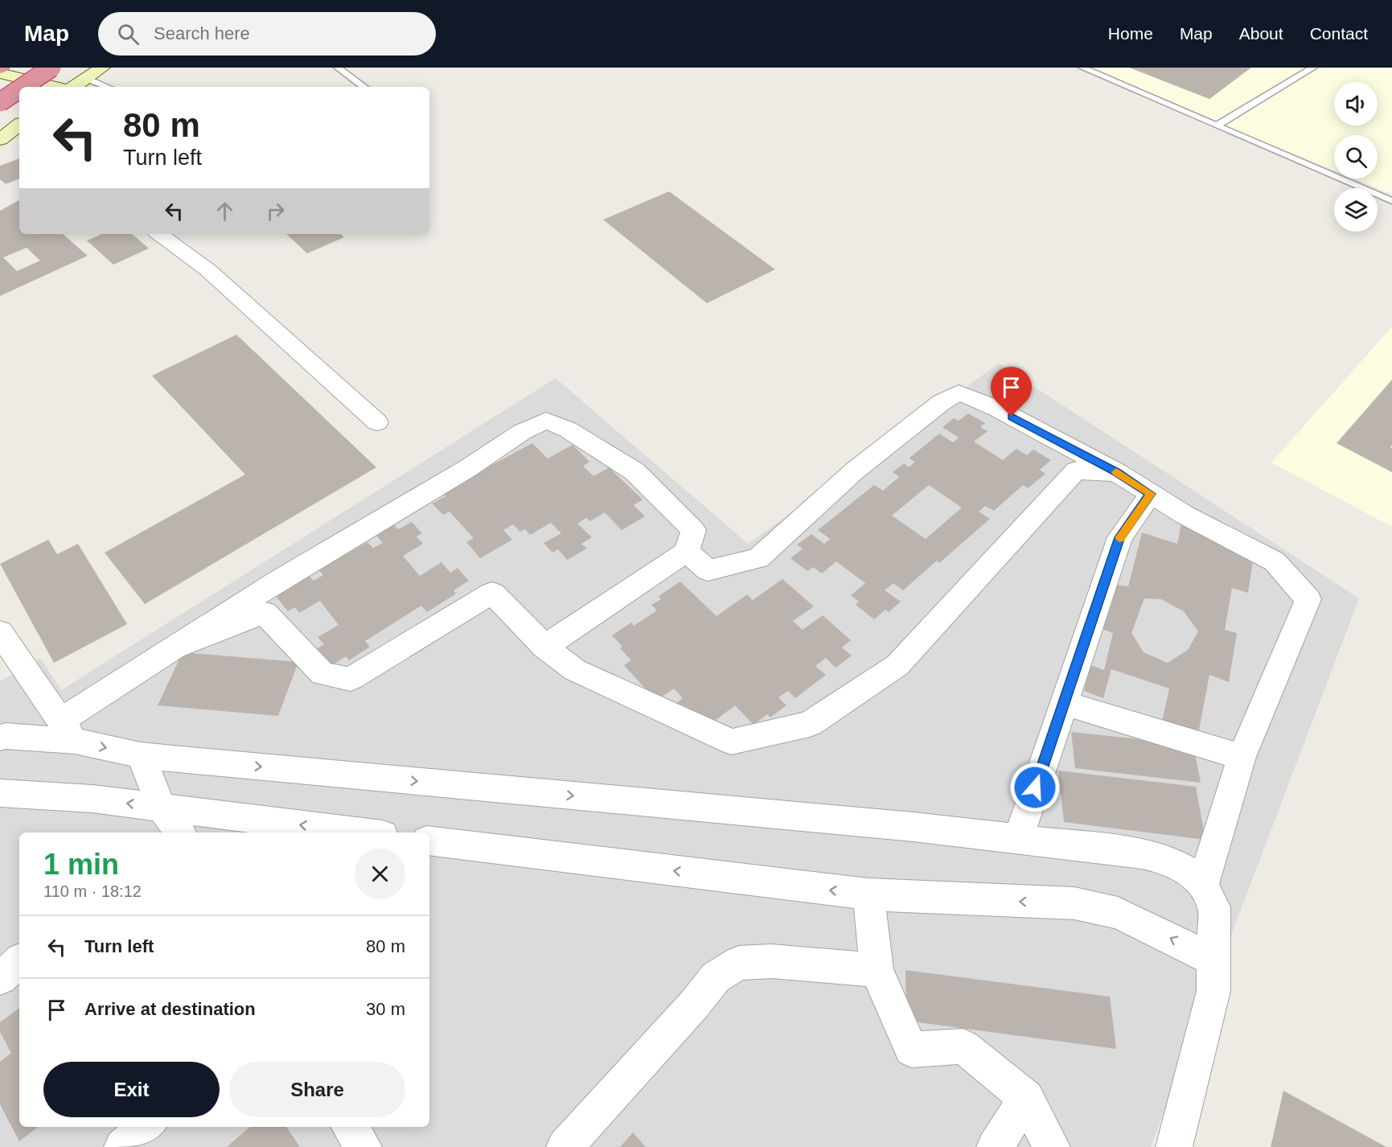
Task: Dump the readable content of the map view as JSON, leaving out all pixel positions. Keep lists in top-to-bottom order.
{
  "page": {
    "header": "Map",
    "search": "Search here",
    "nav": [
      "Home",
      "Map",
      "About",
      "Contact"
    ],
    "turn": ["80 m", "Turn left"],
    "heading": ["1 min", "110 m · 18:12"],
    "list": [
      {
        "name": "Turn left",
        "value": "80 m"
      },
      {
        "name": "Arrive at destination",
        "value": "30 m"
      }
    ],
    "buttons": ["Exit", "Share"]
  }
}
